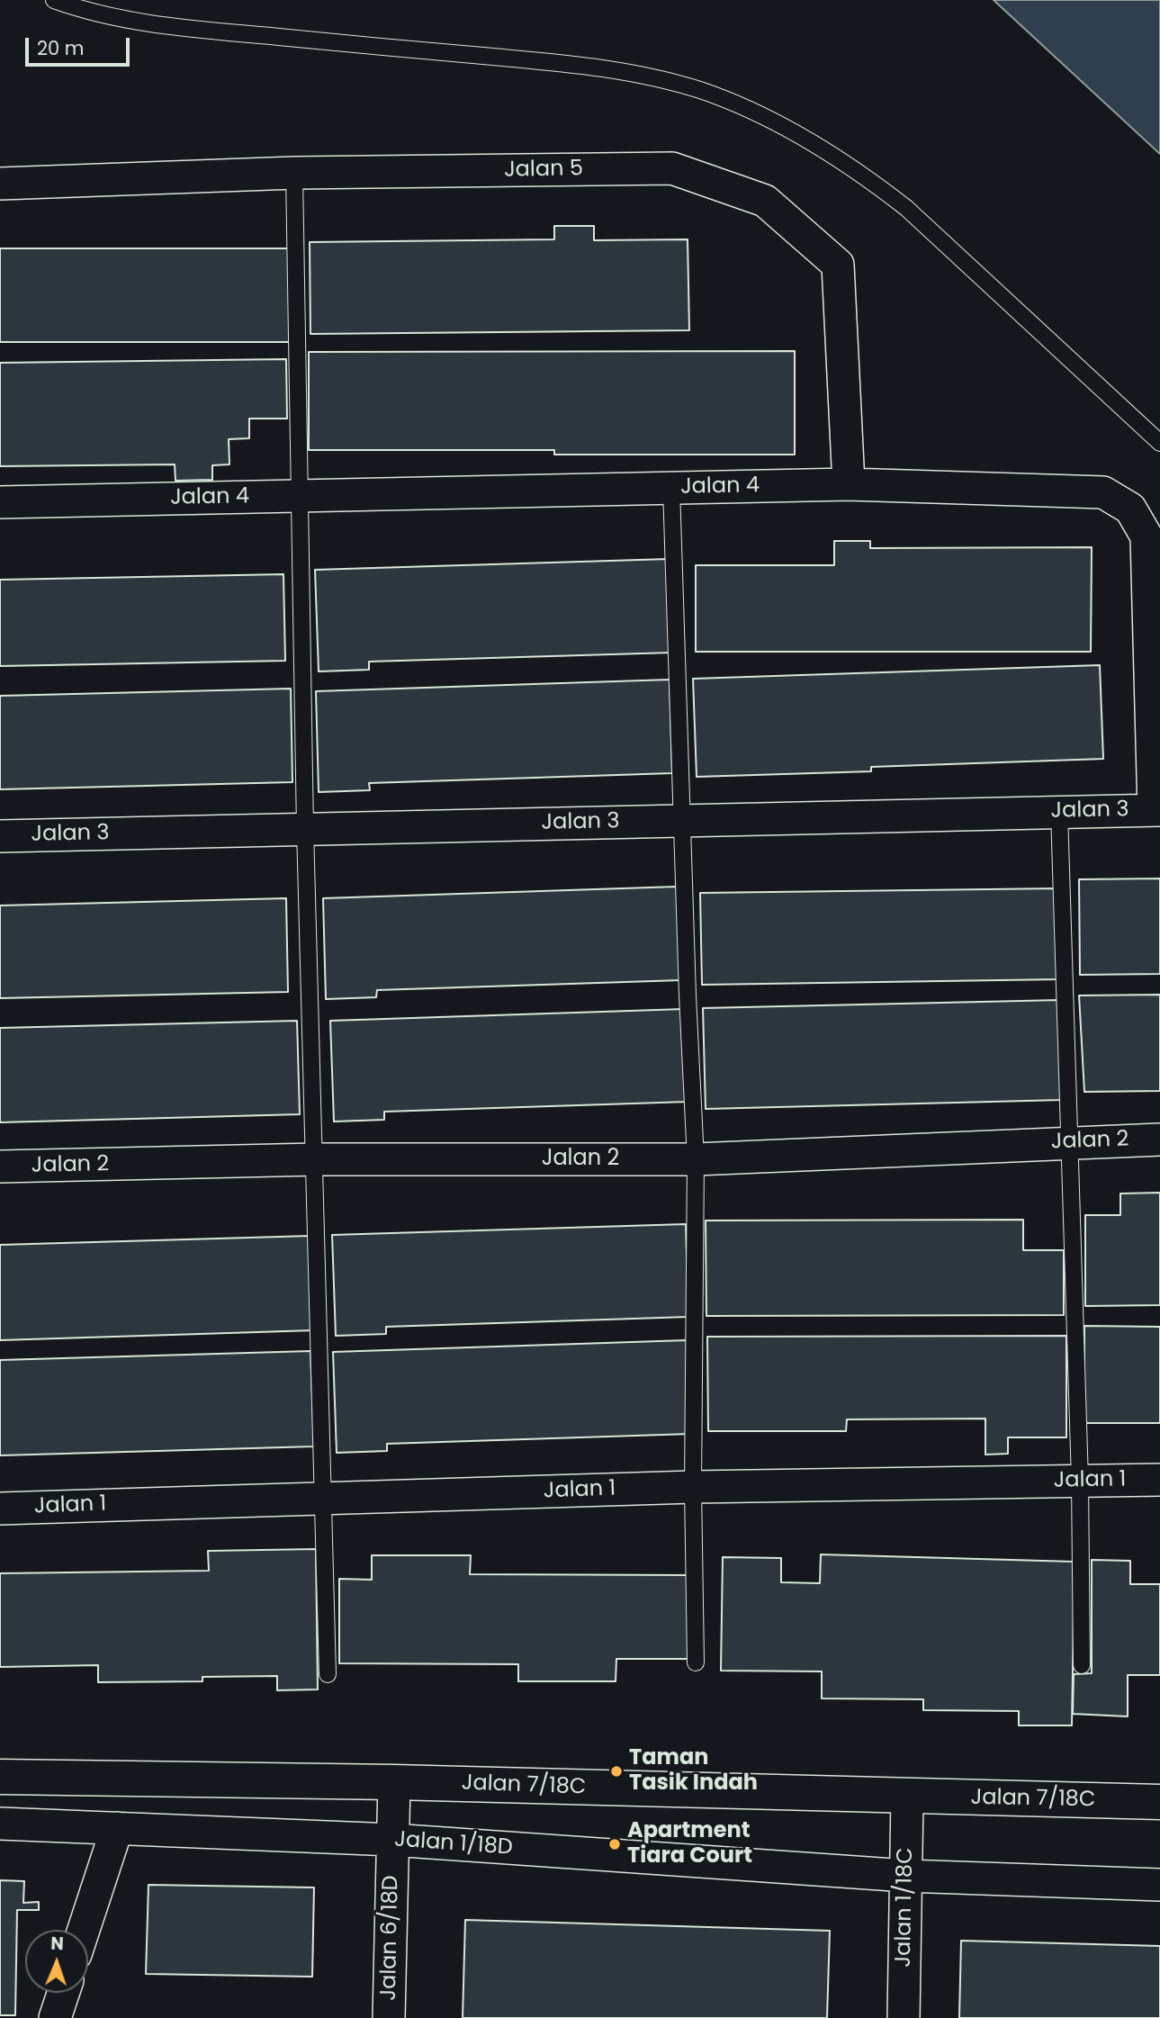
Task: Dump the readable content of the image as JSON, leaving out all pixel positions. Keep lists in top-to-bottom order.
{
  "streets": {
    "street": [
      "Jalan 5",
      "Jalan 4",
      "Jalan 3",
      "Jalan 2",
      "Jalan 1",
      "Jalan 7/18C",
      "Jalan 1/18D",
      "Jalan 1/18C",
      "Jalan 6/18D"
    ]
  },
  "crossings": [
    ["Jalan 5", "Jalan 4"],
    ["Jalan 4", "Jalan 3"],
    ["Jalan 7/18C", "Jalan 1/18C"],
    ["Jalan 7/18C", "Jalan 6/18D"],
    ["Jalan 1/18D", "Jalan 1/18C"],
    ["Jalan 1/18D", "Jalan 6/18D"]
  ],
  "places": ["Taman Tasik Indah", "Apartment Tiara Court"],
  "scale_bar": "20 m",
  "north": "top"
}
